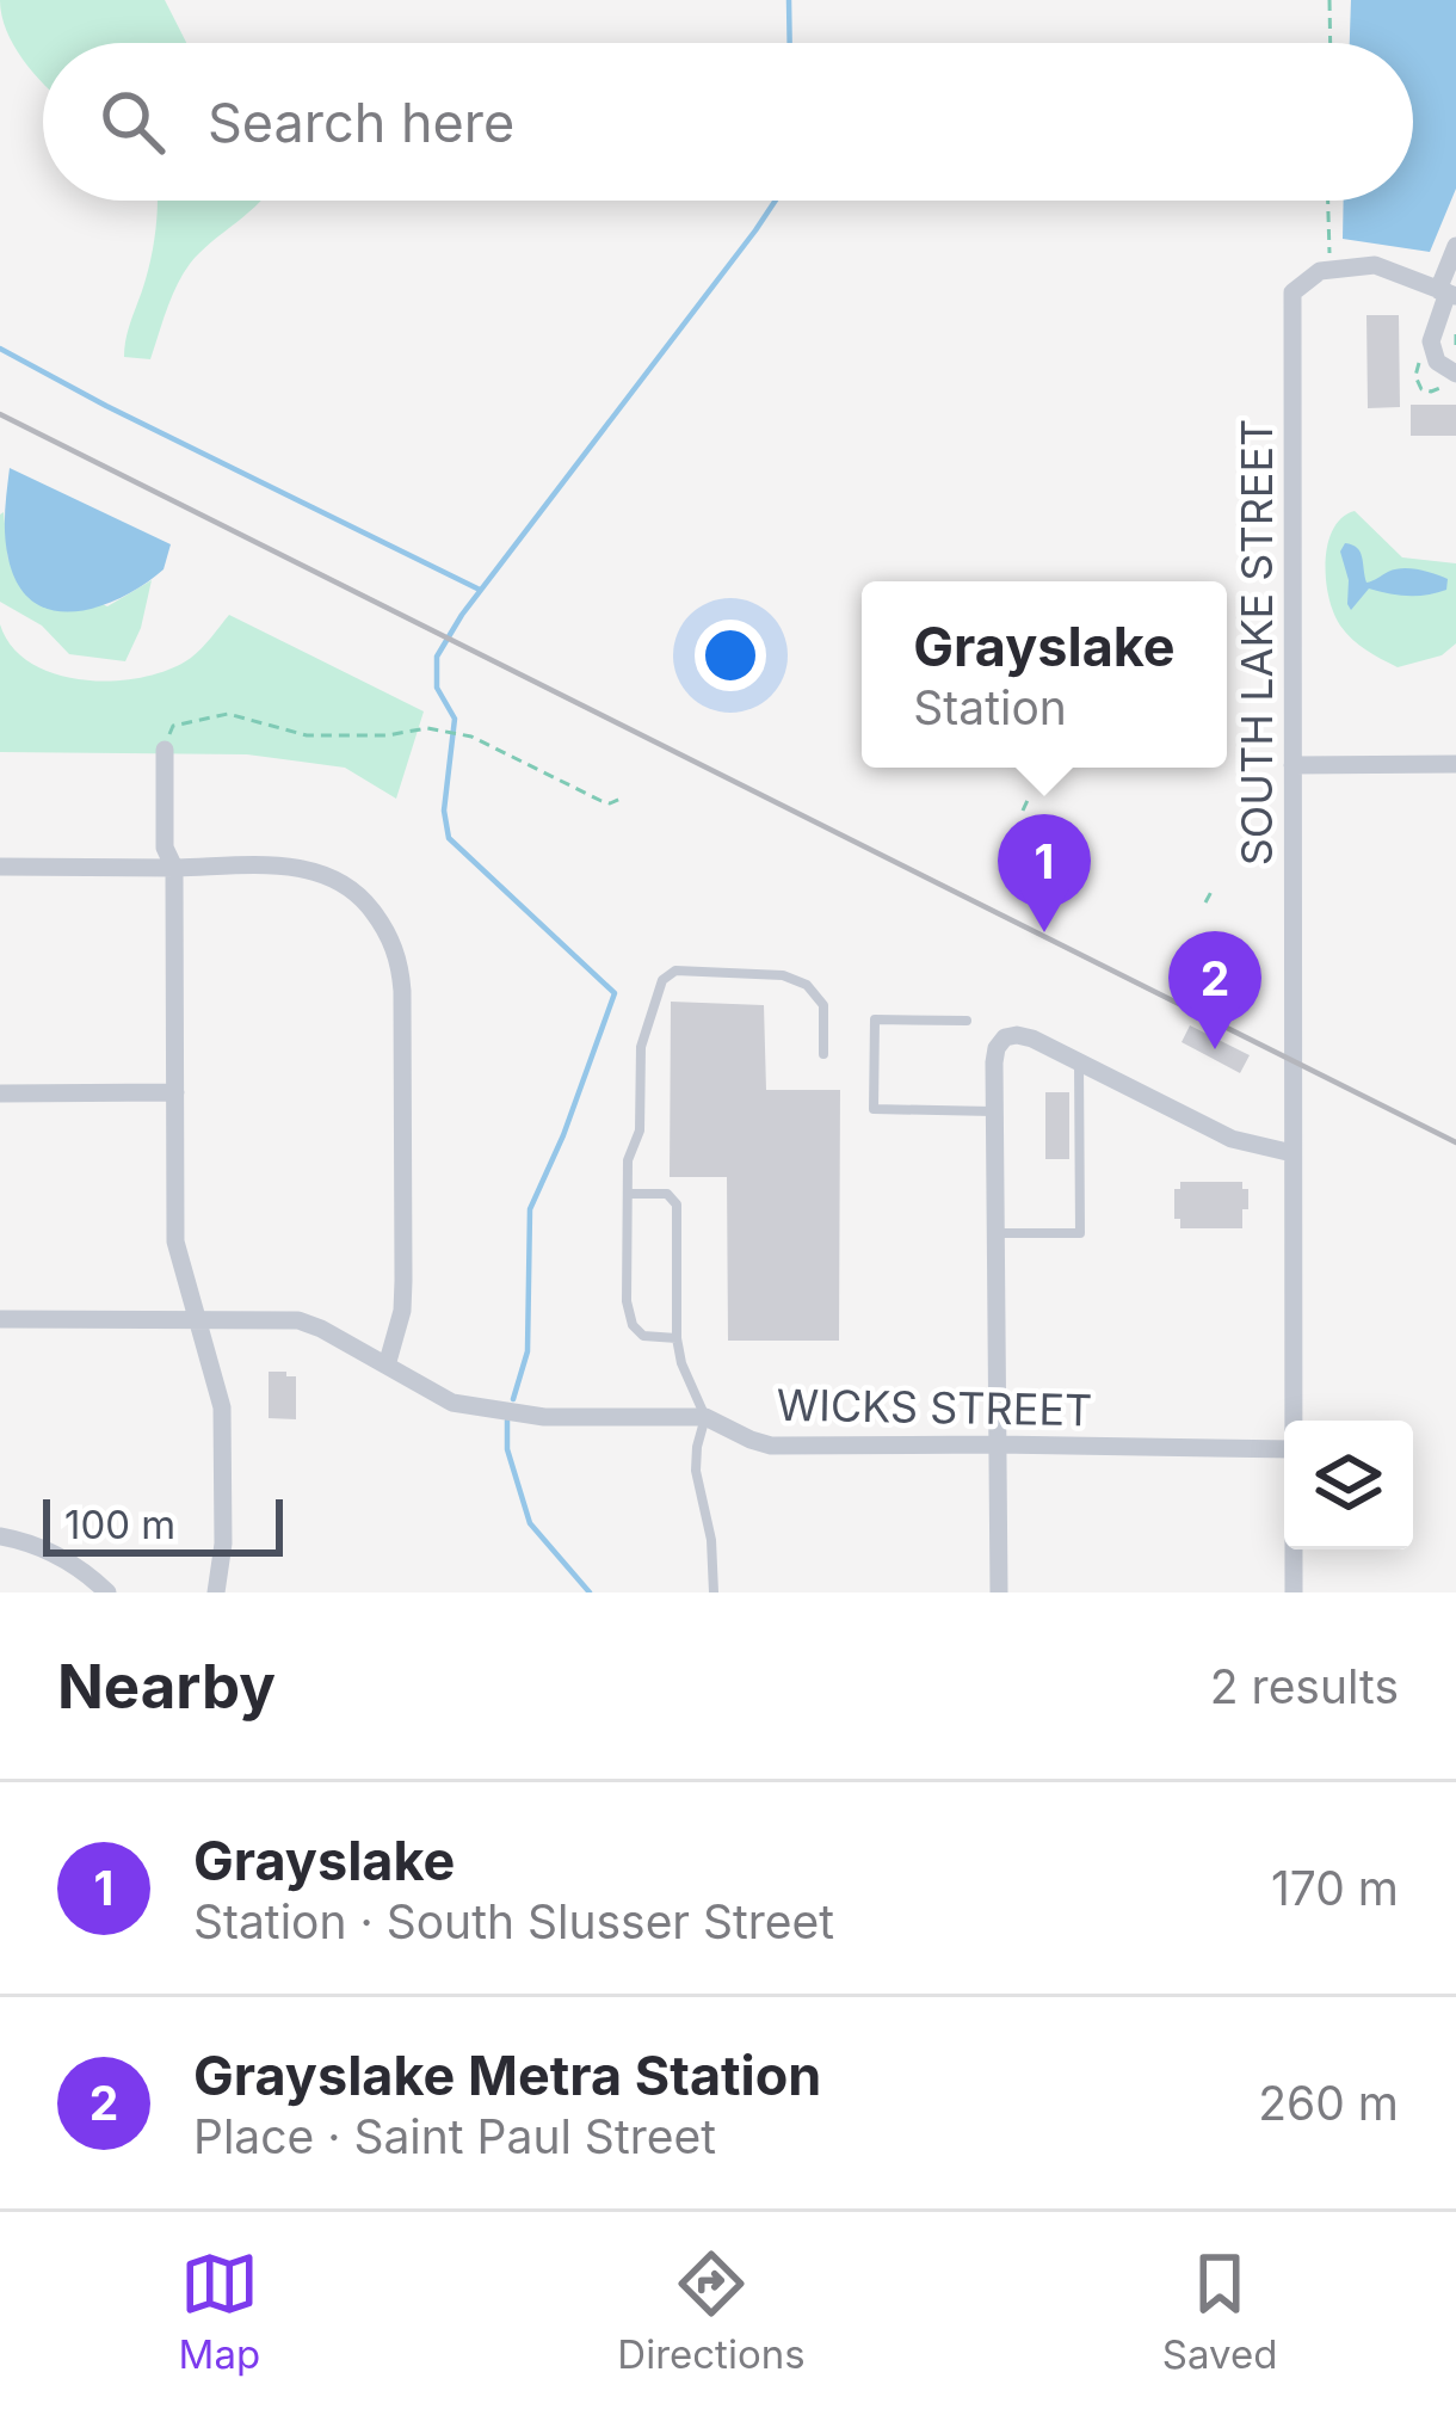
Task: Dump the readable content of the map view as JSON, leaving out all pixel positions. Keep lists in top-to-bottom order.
{
  "streets": {
    "street": ["SOUTH LAKE STREET", "WICKS STREET"]
  },
  "scale_bar": "100 m",
  "page": {
    "search": "Search here",
    "popup": ["Grayslake", "Station"],
    "pins": ["1", "2"],
    "scale": "100 m",
    "heading": ["Nearby", "2 results"],
    "list": [
      {
        "mark": "1",
        "name": "Grayslake",
        "note": "Station · South Slusser Street",
        "value": "170 m"
      },
      {
        "mark": "2",
        "name": "Grayslake Metra Station",
        "note": "Place · Saint Paul Street",
        "value": "260 m"
      }
    ],
    "nav": ["Map", "Directions", "Saved"]
  }
}
